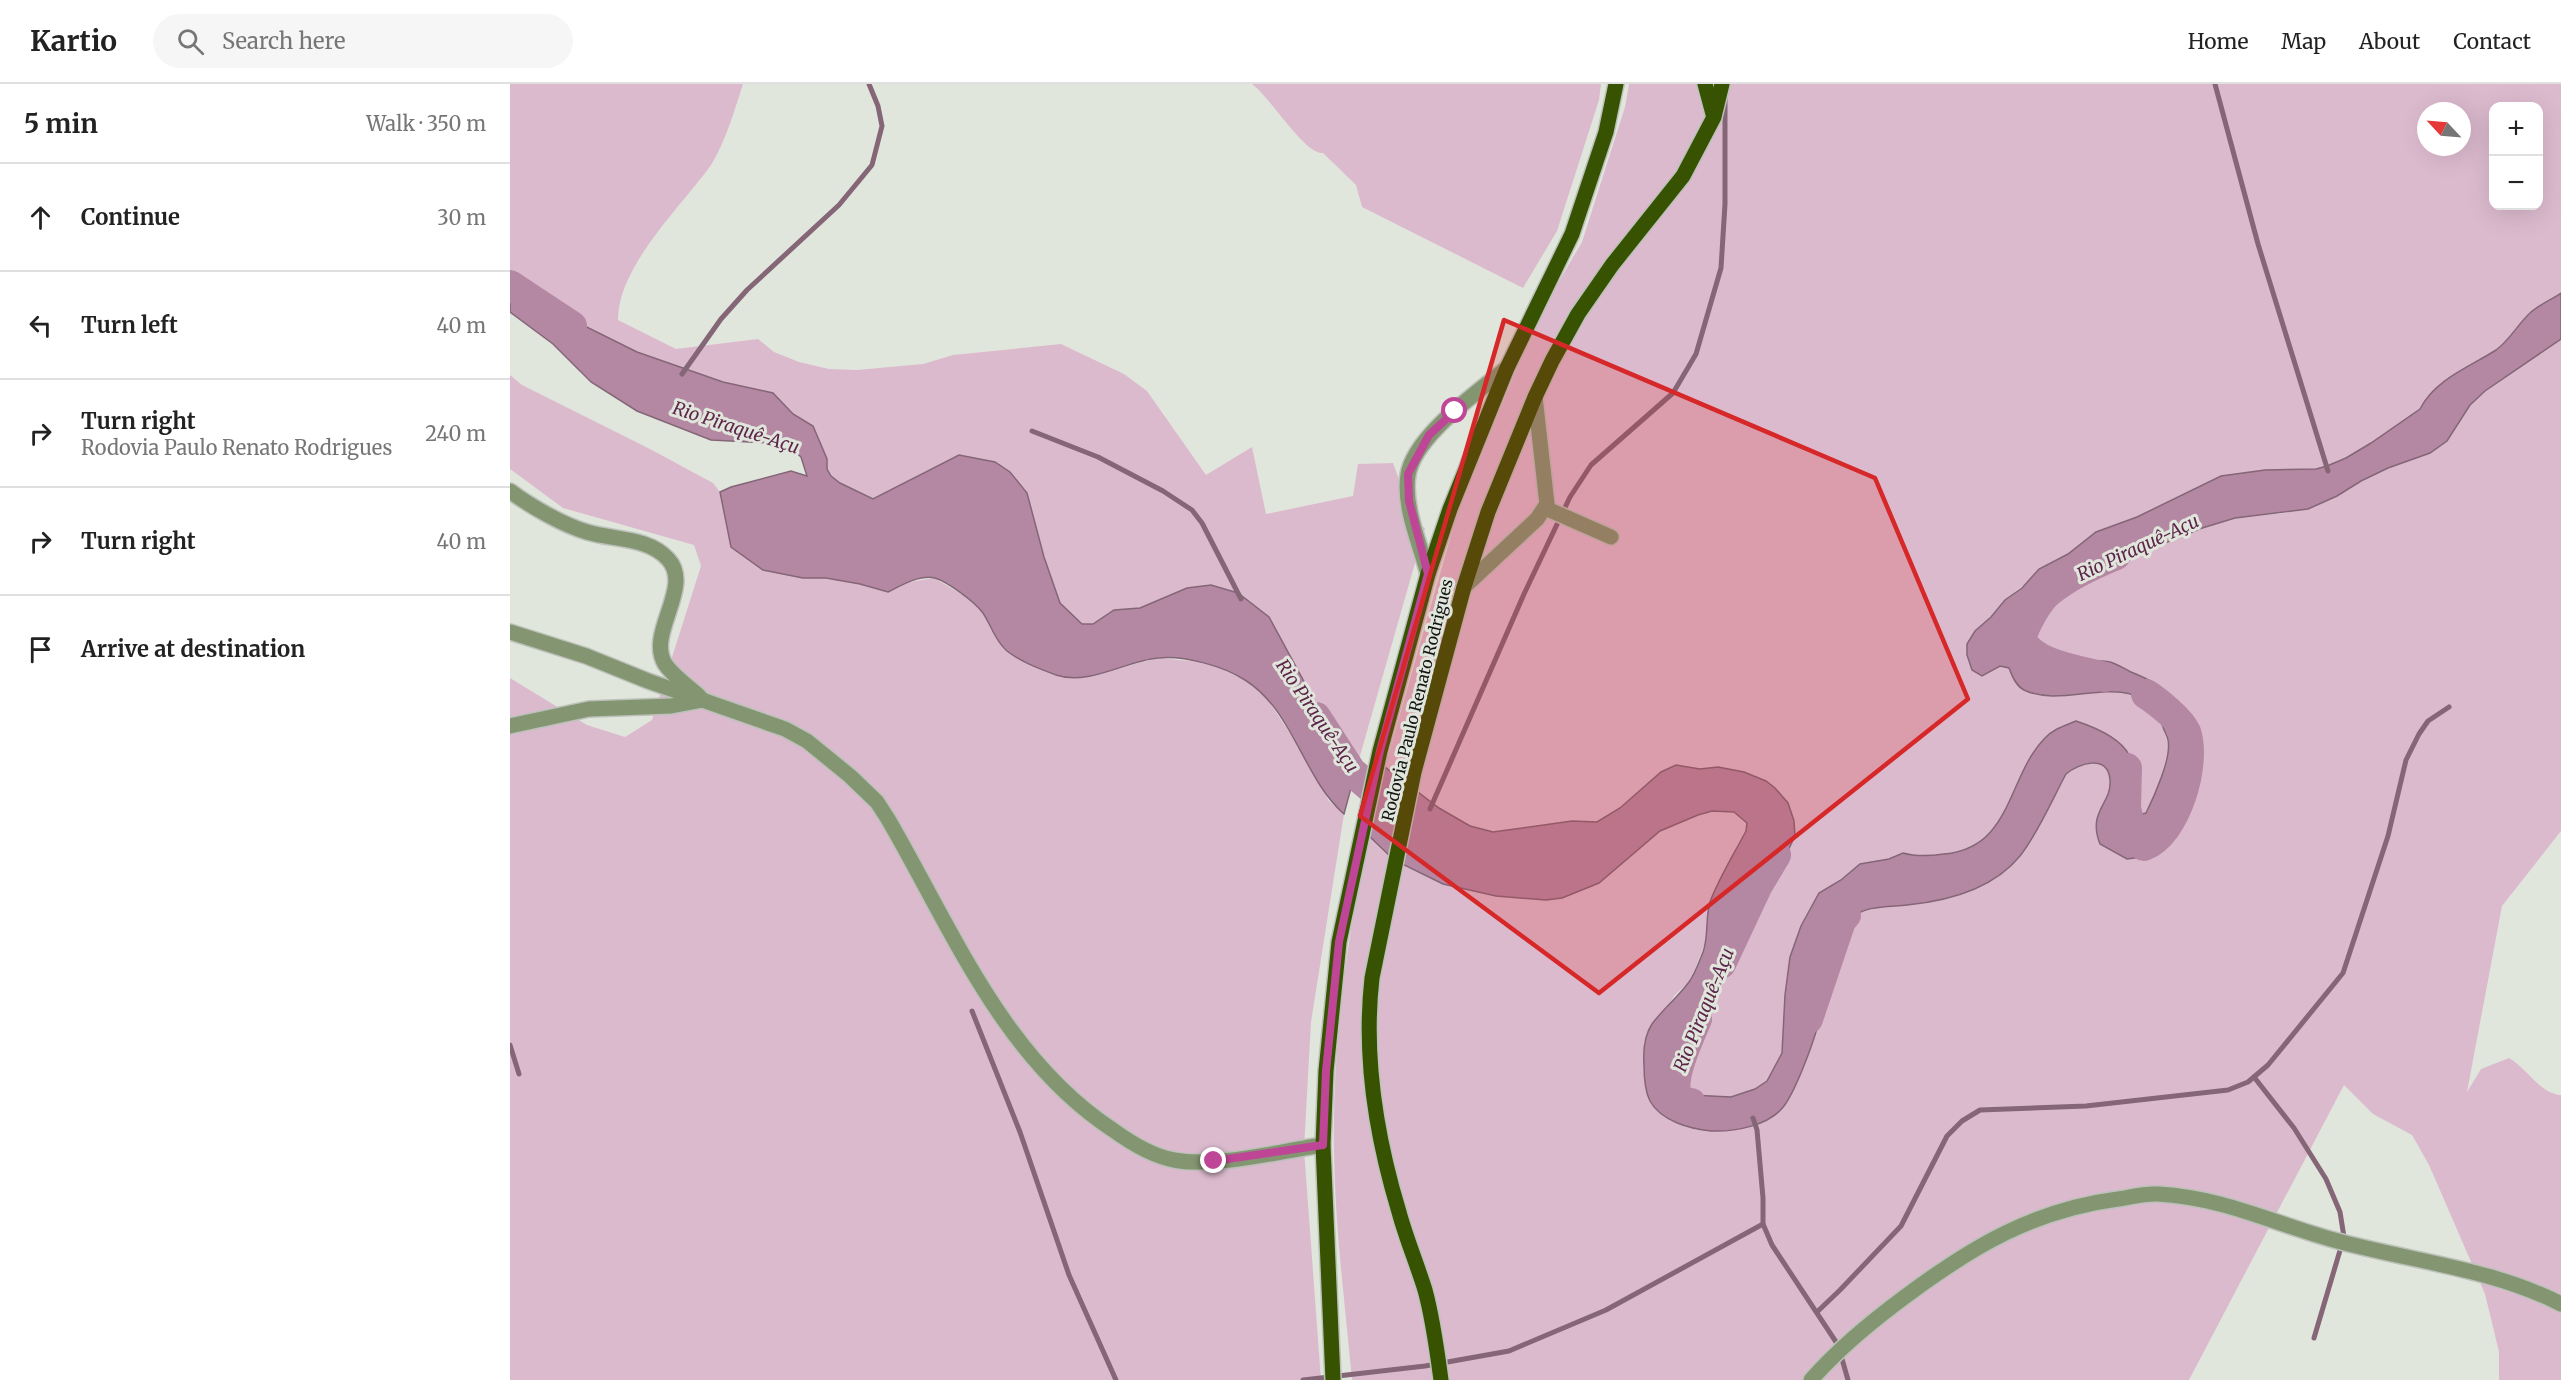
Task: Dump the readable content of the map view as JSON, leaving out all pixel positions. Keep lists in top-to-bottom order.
{
  "streets": {
    "main road": ["Rodovia Paulo Renato Rodrigues"]
  },
  "water": ["Rio Piraquê-Açu"],
  "north": "top left",
  "page": {
    "header": "Kartio",
    "search": "Search here",
    "nav": [
      "Home",
      "Map",
      "About",
      "Contact"
    ],
    "heading": ["5 min", "Walk · 350 m"],
    "map_buttons": ["+", "−"],
    "list": [
      ["Continue", "30 m"],
      ["Turn left", "40 m"],
      ["Turn right", "Rodovia Paulo Renato Rodrigues", "240 m"],
      ["Turn right", "40 m"],
      "Arrive at destination"
    ]
  }
}
